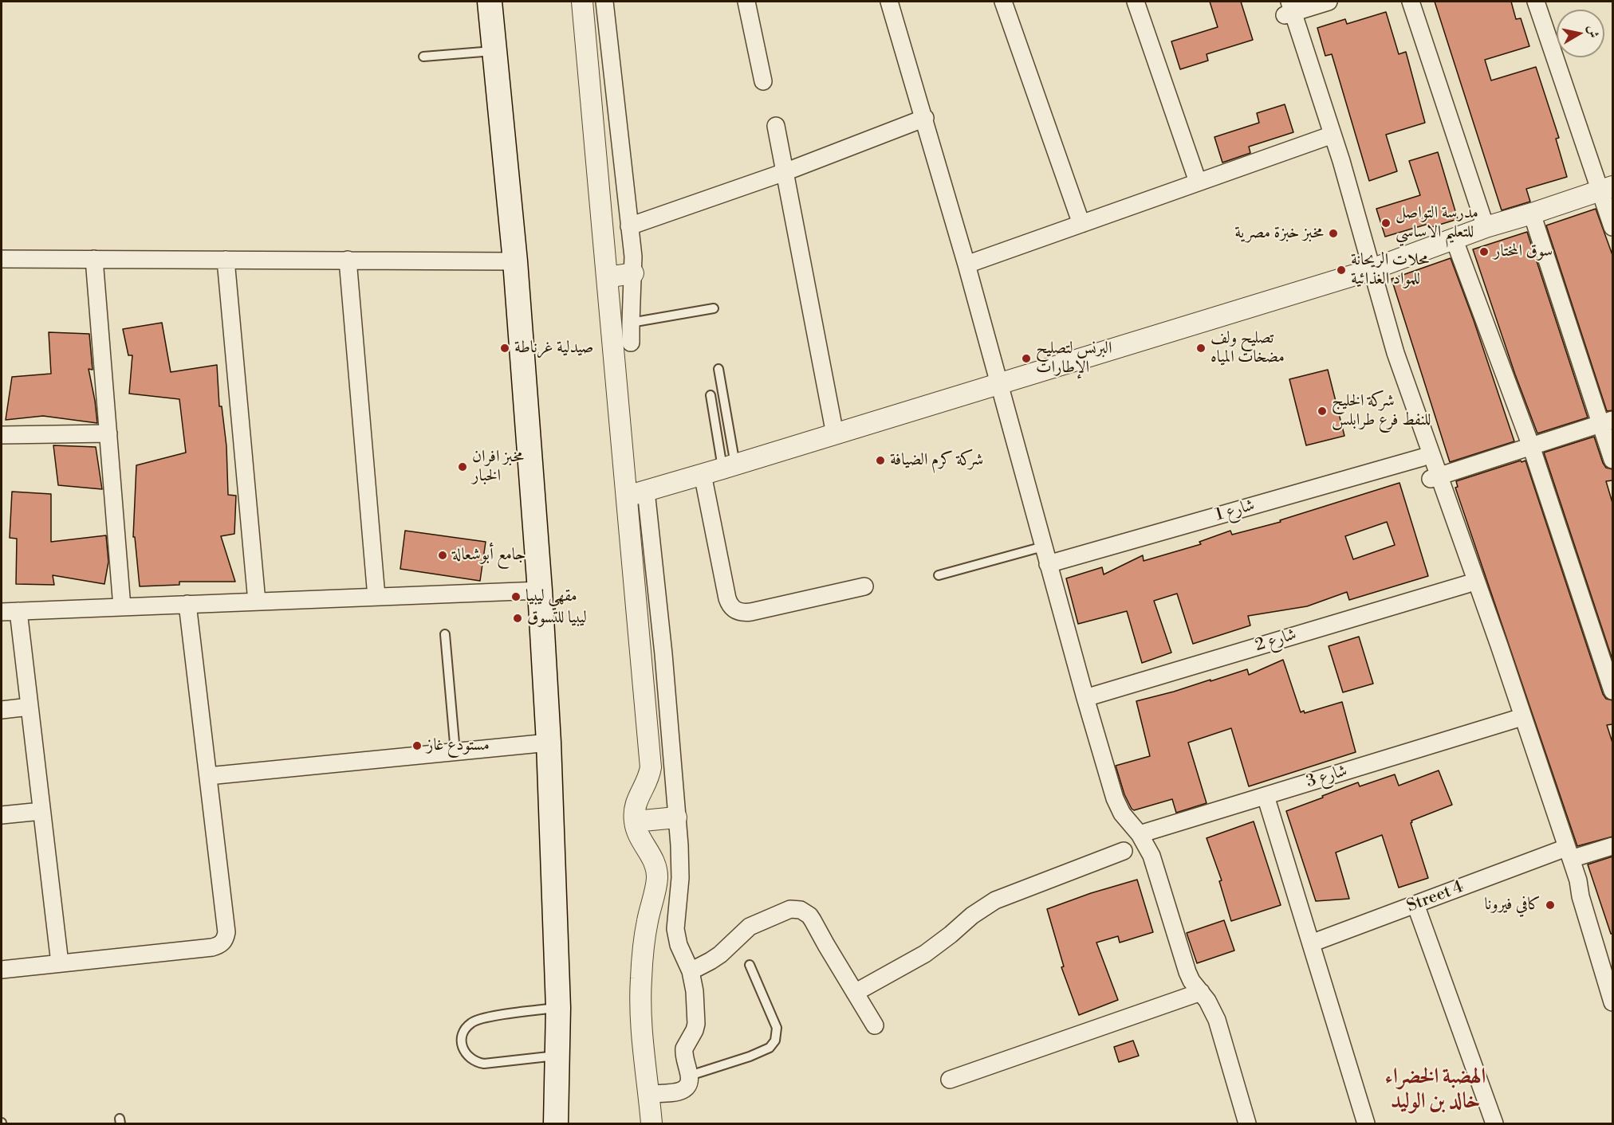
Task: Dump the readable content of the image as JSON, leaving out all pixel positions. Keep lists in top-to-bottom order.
{
  "streets": {
    "street": [
      "شارع 1",
      "شارع 2",
      "شارع 3",
      "Street 4"
    ]
  },
  "districts": ["الهضبة الخضراء خالد بن الوليد"],
  "places": [
    "مدرسة التواصل للتعليم الاساسي",
    "مخبز خبزة مصرية",
    "سوق المختار",
    "محلات الريحانة للمواد الغذائية",
    "صيدلية غرناطة",
    "تصليح ولف مضخات المياه",
    "البرنس لتصليح الإطارات",
    "شركة الخليج للنفط فرع طرابلس",
    "شركة كرم الضيافة",
    "مخبز افران الخبار",
    "جامع أبوشعالة",
    "مقهي ليبيا",
    "ليبيا للتسوق",
    "مستودع غاز",
    "كافي فيرونا"
  ],
  "north": "right"
}
